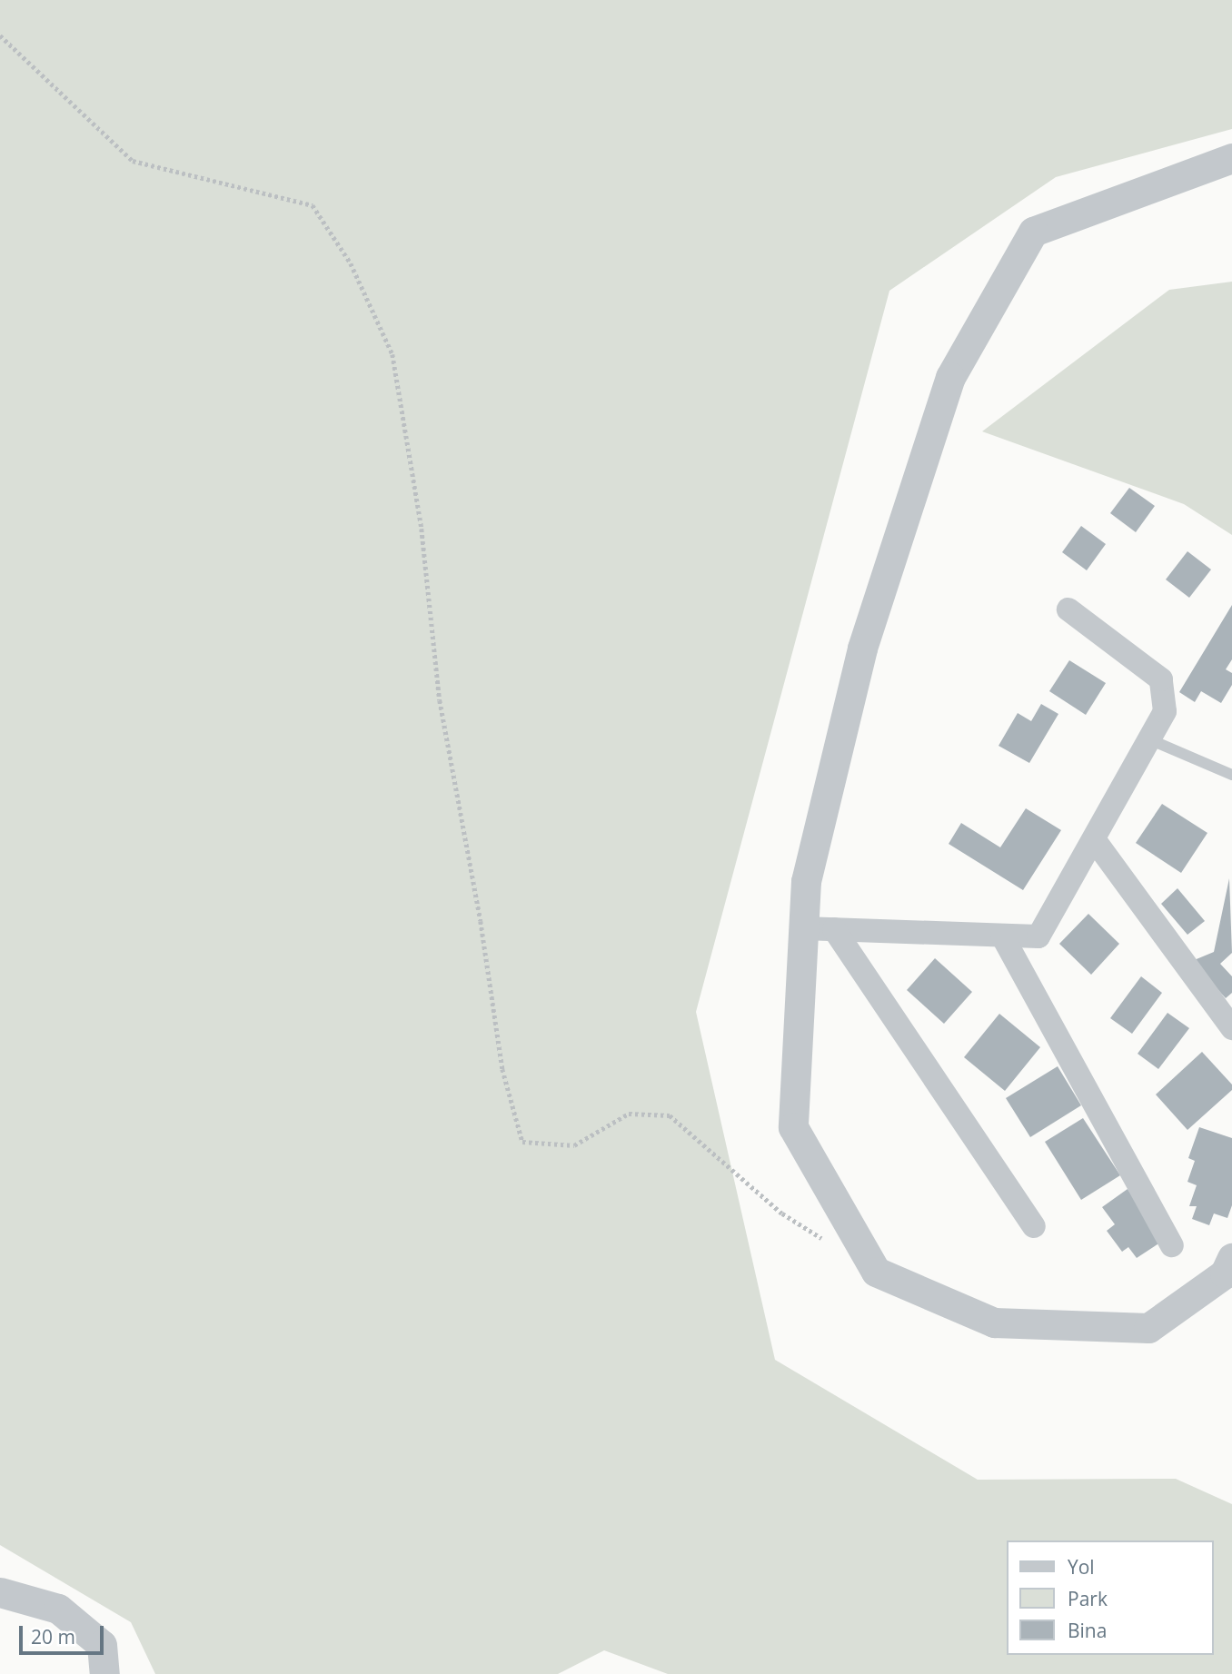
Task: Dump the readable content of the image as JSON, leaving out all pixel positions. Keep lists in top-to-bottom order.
{
  "legend": ["Yol", "Park", "Bina"],
  "scale_bar": "20 m"
}
